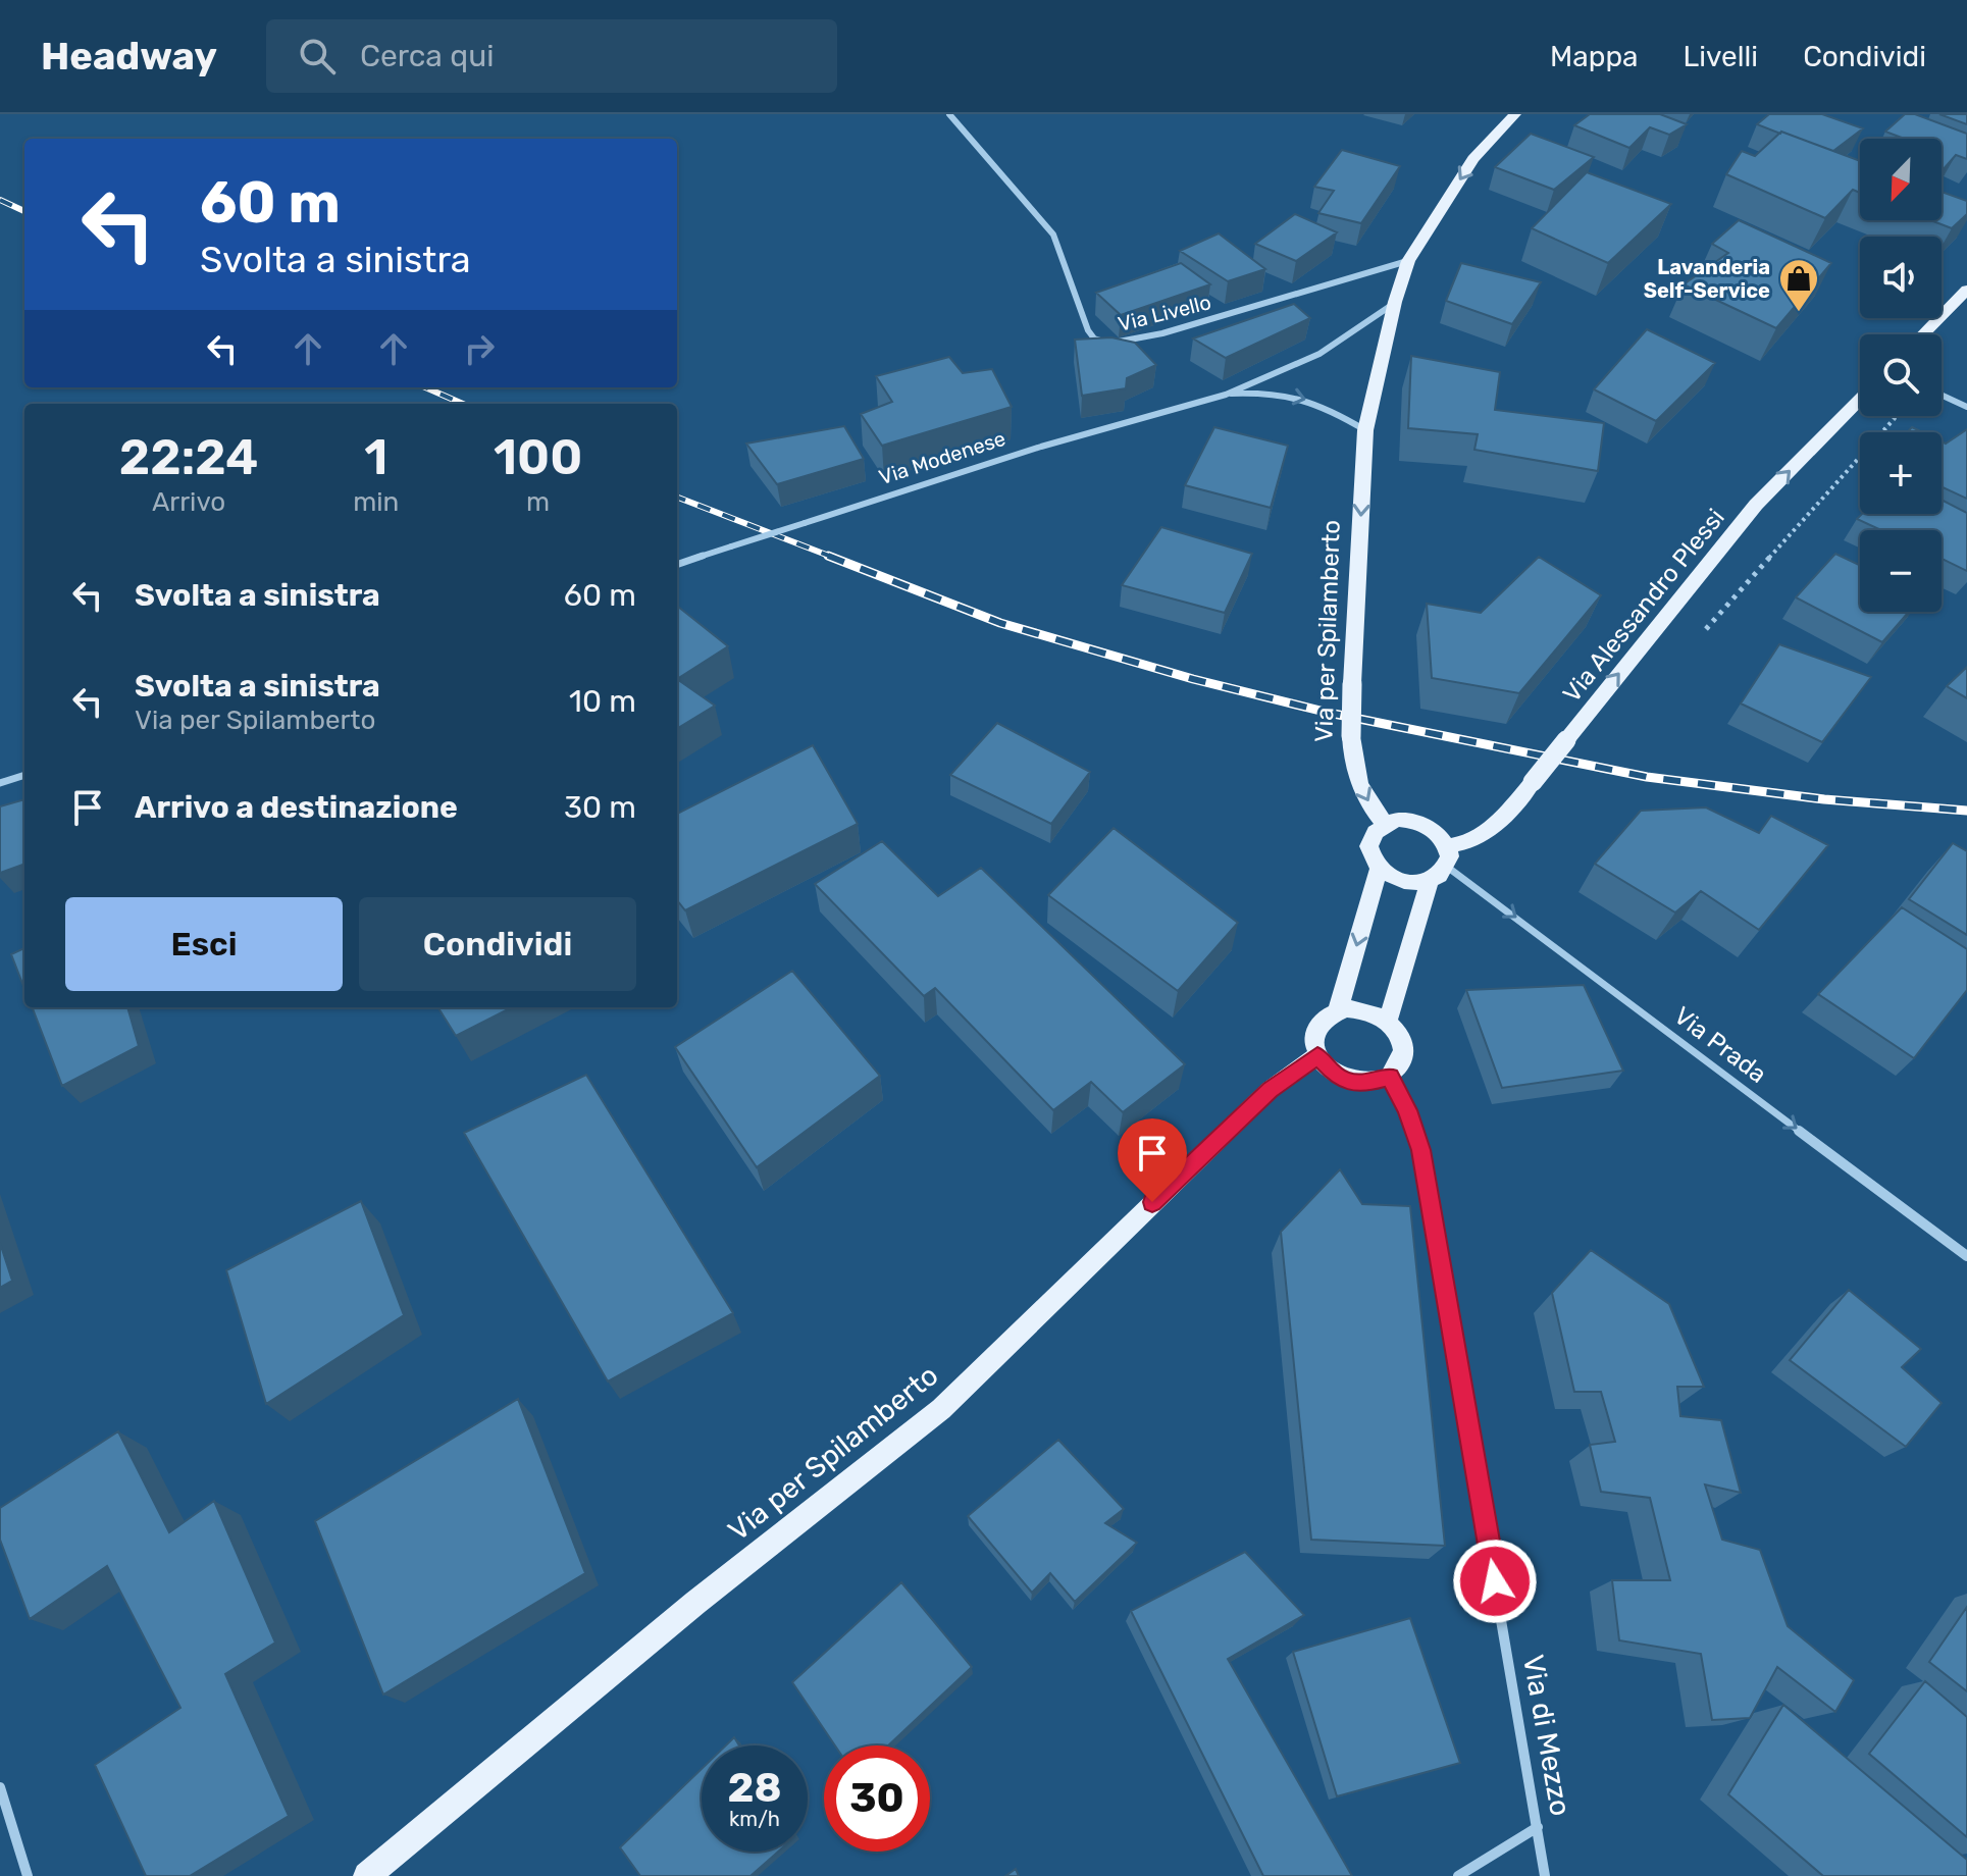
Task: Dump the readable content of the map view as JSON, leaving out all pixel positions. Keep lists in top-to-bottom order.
{
  "streets": {
    "main road": ["Via Alessandro Plessi", "Via per Spilamberto"],
    "street": [
      "Via Livello",
      "Via Modenese",
      "Via Prada",
      "Via di Mezzo"
    ]
  },
  "crossings": [
    ["Via Modenese", "Via per Spilamberto"],
    ["Via Alessandro Plessi", "Via per Spilamberto"],
    ["Via Alessandro Plessi", "Via Prada"],
    ["Via per Spilamberto", "Via Prada"],
    ["Via per Spilamberto", "Via di Mezzo"]
  ],
  "one_way": ["Via Alessandro Plessi", "Via Prada"],
  "places": {
    "shop": ["Lavanderia Self-Service"]
  },
  "north": "bottom left",
  "page": {
    "header": "Headway",
    "search": "Cerca qui",
    "nav": ["Mappa", "Livelli", "Condividi"],
    "map_buttons": ["+", "−"],
    "turn": ["60 m", "Svolta a sinistra"],
    "eta": [
      "22:24",
      "Arrivo",
      "1",
      "min",
      "100",
      "m"
    ],
    "list": [
      {
        "name": "Svolta a sinistra",
        "value": "60 m"
      },
      {
        "name": "Svolta a sinistra",
        "note": "Via per Spilamberto",
        "value": "10 m"
      },
      {
        "name": "Arrivo a destinazione",
        "value": "30 m"
      }
    ],
    "buttons": ["Esci", "Condividi"],
    "speed": "28 km/h",
    "limit": "30"
  }
}
